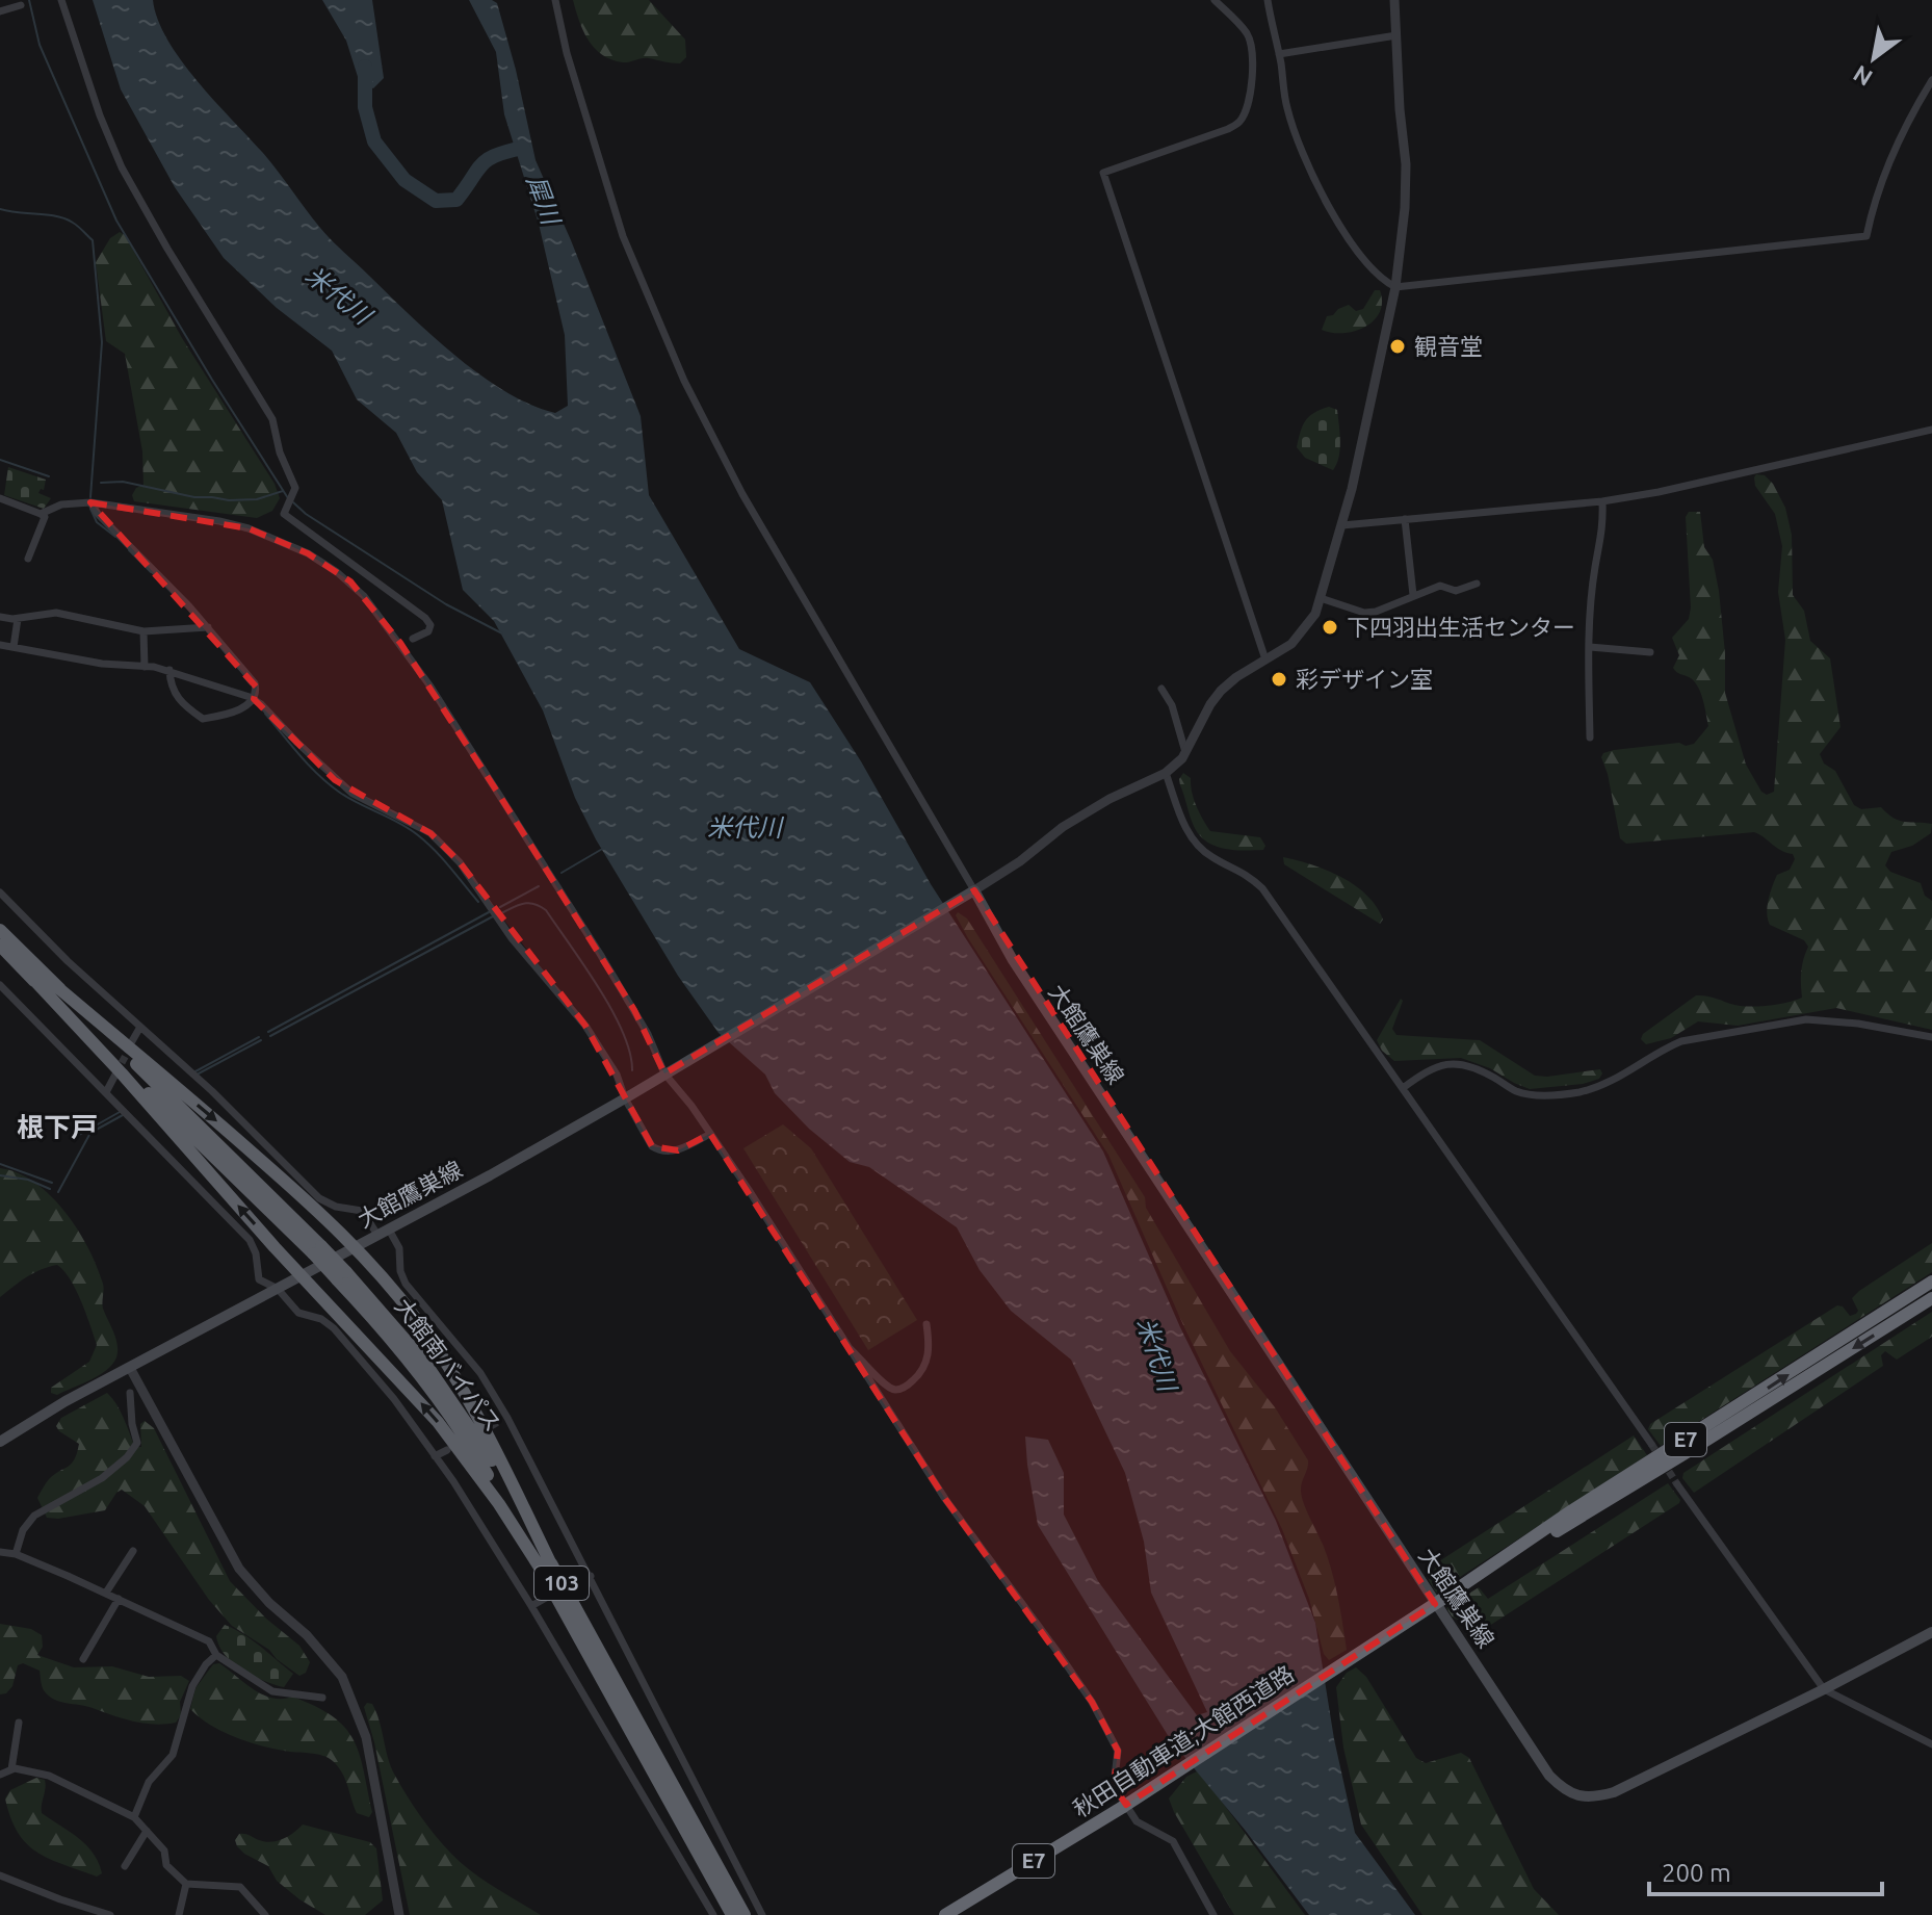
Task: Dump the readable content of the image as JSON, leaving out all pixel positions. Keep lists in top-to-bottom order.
{
  "streets": {
    "highway": [
      "大館南バイパス",
      "E7",
      "103",
      "秋田自動車道;大館西道路"
    ],
    "main road": ["大館鷹巣線"]
  },
  "districts": ["根下戸"],
  "water": ["犀川", "米代川"],
  "places": ["観音堂", "下四羽出生活センター", "彩デザイン室"],
  "scale_bar": "200 m",
  "north": "bottom left"
}
